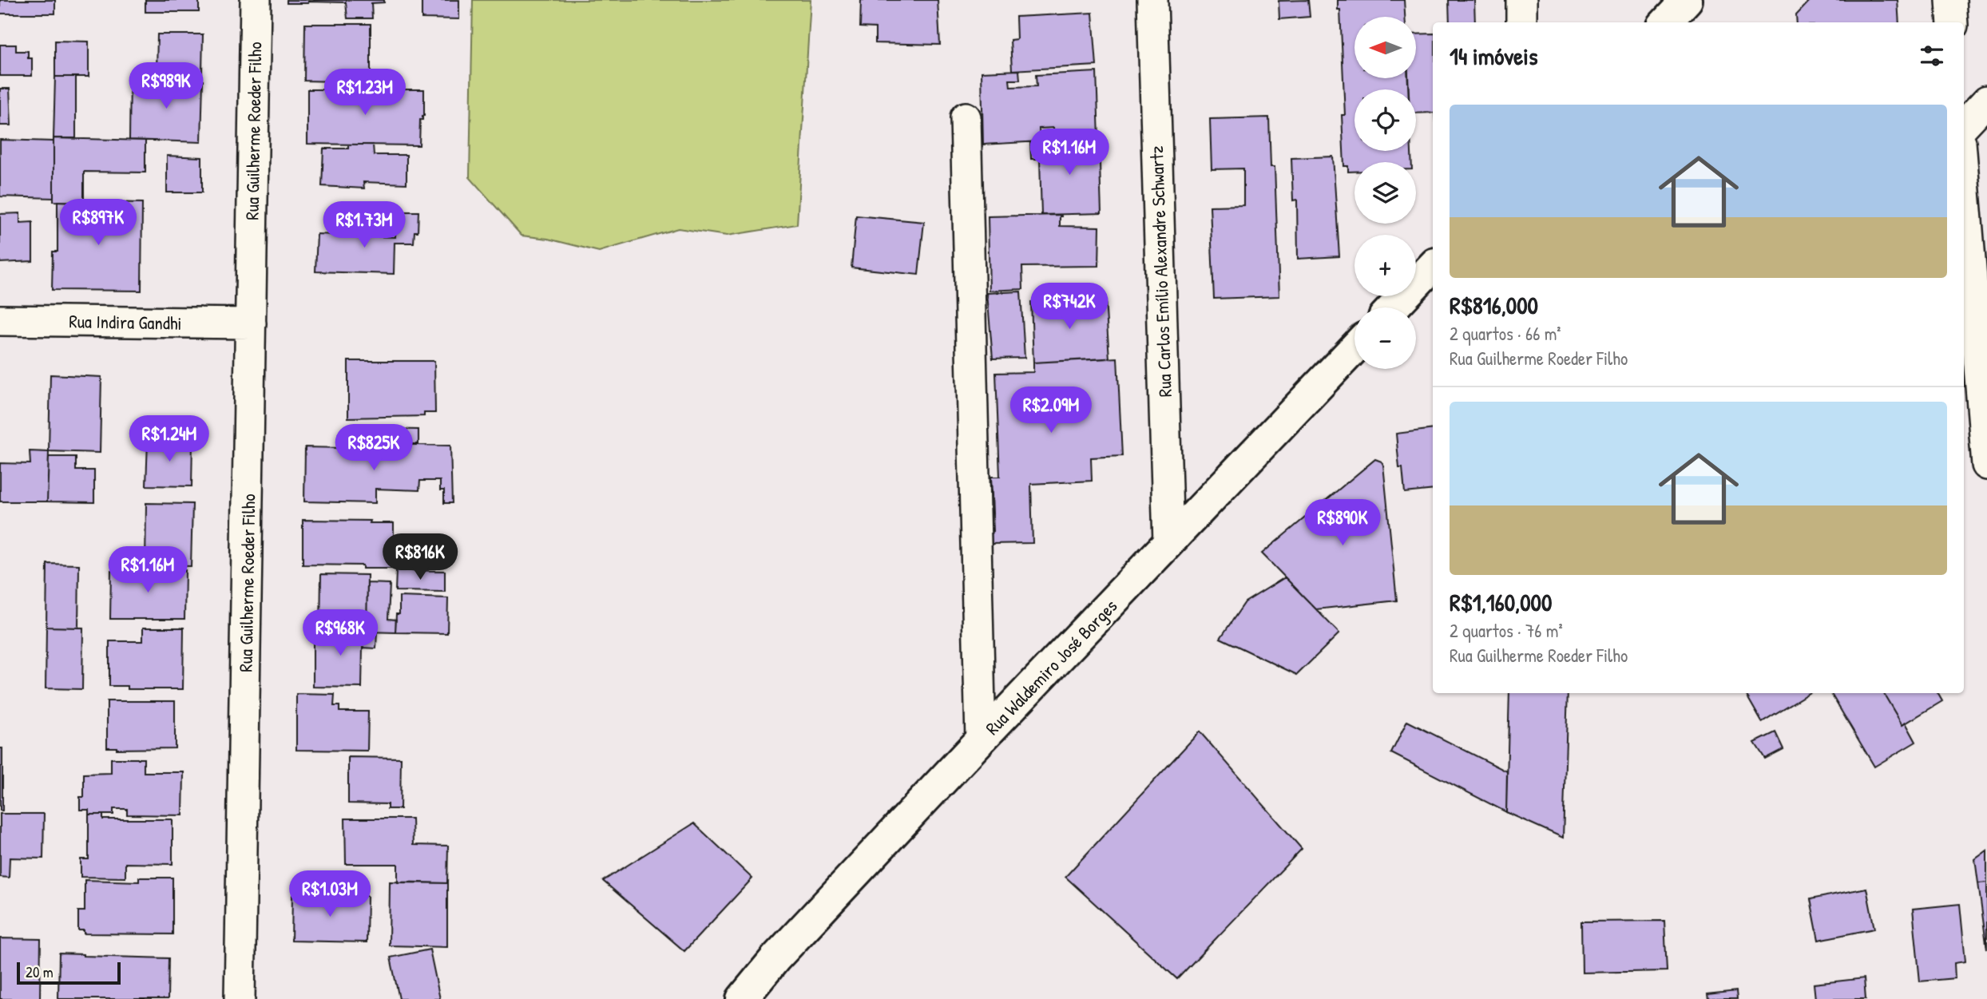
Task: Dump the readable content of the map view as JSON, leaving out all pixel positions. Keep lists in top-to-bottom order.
{
  "streets": {
    "main road": ["Rua Waldemiro José Borges"],
    "street": ["Rua Guilherme Roeder Filho", "Rua Carlos Emílio Alexandre Schwartz", "Rua Indira Gandhi"]
  },
  "crossings": [
    ["Rua Guilherme Roeder Filho", "Rua Indira Gandhi"],
    ["Rua Carlos Emílio Alexandre Schwartz", "Rua Waldemiro José Borges"]
  ],
  "scale_bar": "20 m",
  "north": "left",
  "page": {
    "map_buttons": ["+", "−"],
    "heading": "14 imóveis",
    "price": [
      "R$989K",
      "R$1.23M",
      "R$1.16M",
      "R$897K",
      "R$1.73M",
      "R$742K",
      "R$2.09M",
      "R$1.24M",
      "R$825K",
      "R$890K",
      "R$816K",
      "R$1.16M",
      "R$968K",
      "R$1.03M"
    ],
    "list": [
      {
        "name": "R$816,000",
        "note": "2 quartos · 66 m² · Rua Guilherme Roeder Filho"
      },
      {
        "name": "R$1,160,000",
        "note": "2 quartos · 76 m² · Rua Guilherme Roeder Filho"
      }
    ],
    "scale": "20 m"
  }
}
